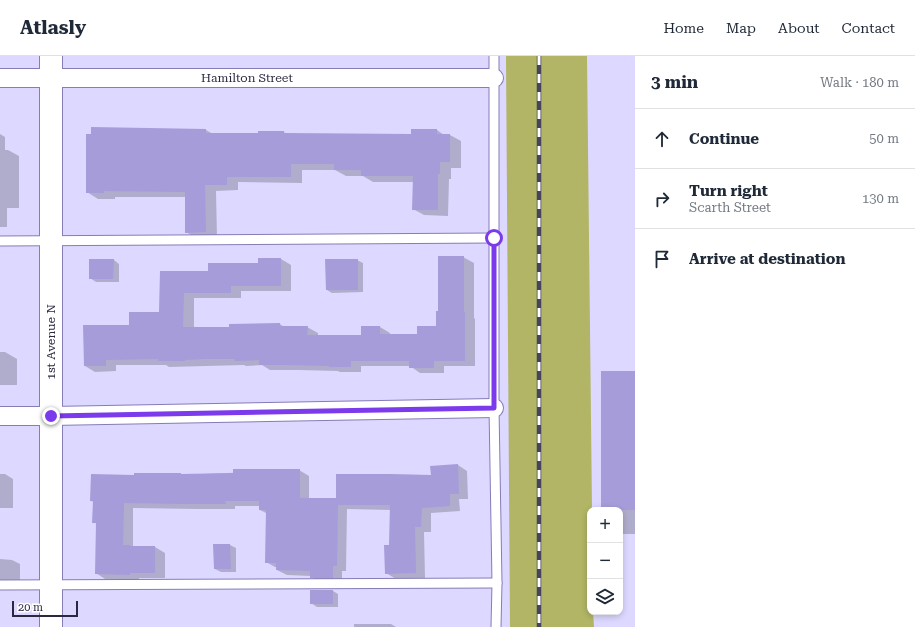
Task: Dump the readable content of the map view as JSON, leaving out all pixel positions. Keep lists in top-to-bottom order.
{
  "streets": {
    "street": ["Hamilton Street", "1st Avenue N"]
  },
  "crossings": [
    ["Hamilton Street", "1st Avenue N"]
  ],
  "scale_bar": "20 m",
  "page": {
    "header": "Atlasly",
    "nav": [
      "Home",
      "Map",
      "About",
      "Contact"
    ],
    "heading": ["3 min", "Walk · 180 m"],
    "list": [
      ["Continue", "50 m"],
      ["Turn right", "Scarth Street", "130 m"],
      "Arrive at destination"
    ],
    "map_buttons": ["+", "−"],
    "scale": "20 m"
  }
}
